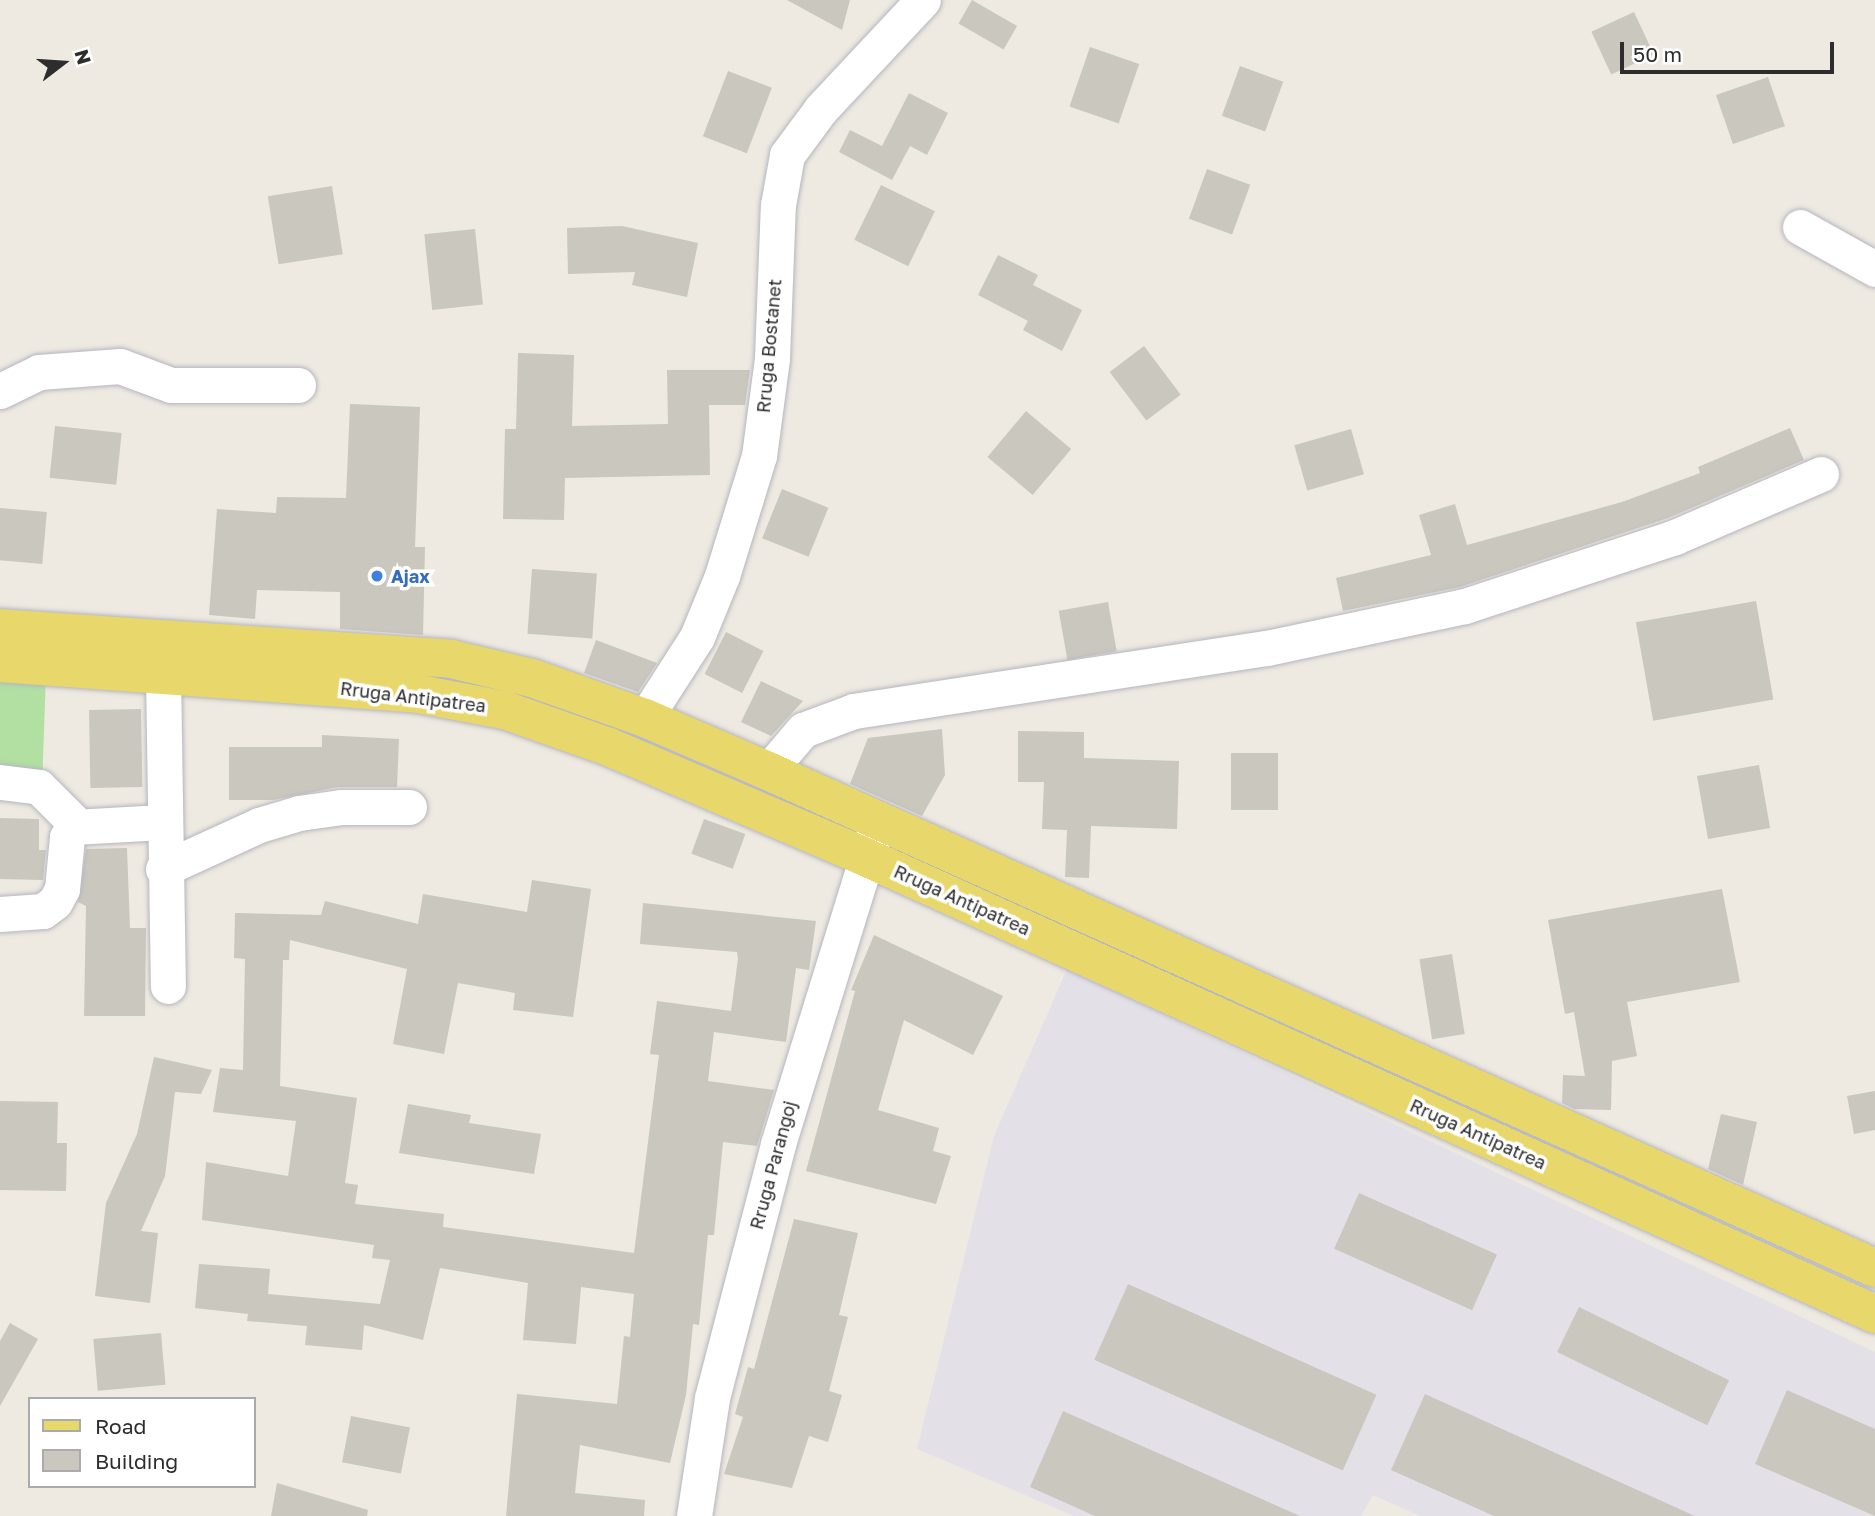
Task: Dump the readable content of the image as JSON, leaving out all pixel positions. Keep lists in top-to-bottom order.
{
  "streets": {
    "main road": ["Rruga Antipatrea"],
    "street": ["Rruga Bostanet", "Rruga Parangoj"]
  },
  "crossings": [
    ["Rruga Antipatrea", "Rruga Parangoj"]
  ],
  "places": ["Ajax"],
  "legend": ["Road", "Building"],
  "scale_bar": "50 m",
  "north": "right"
}
